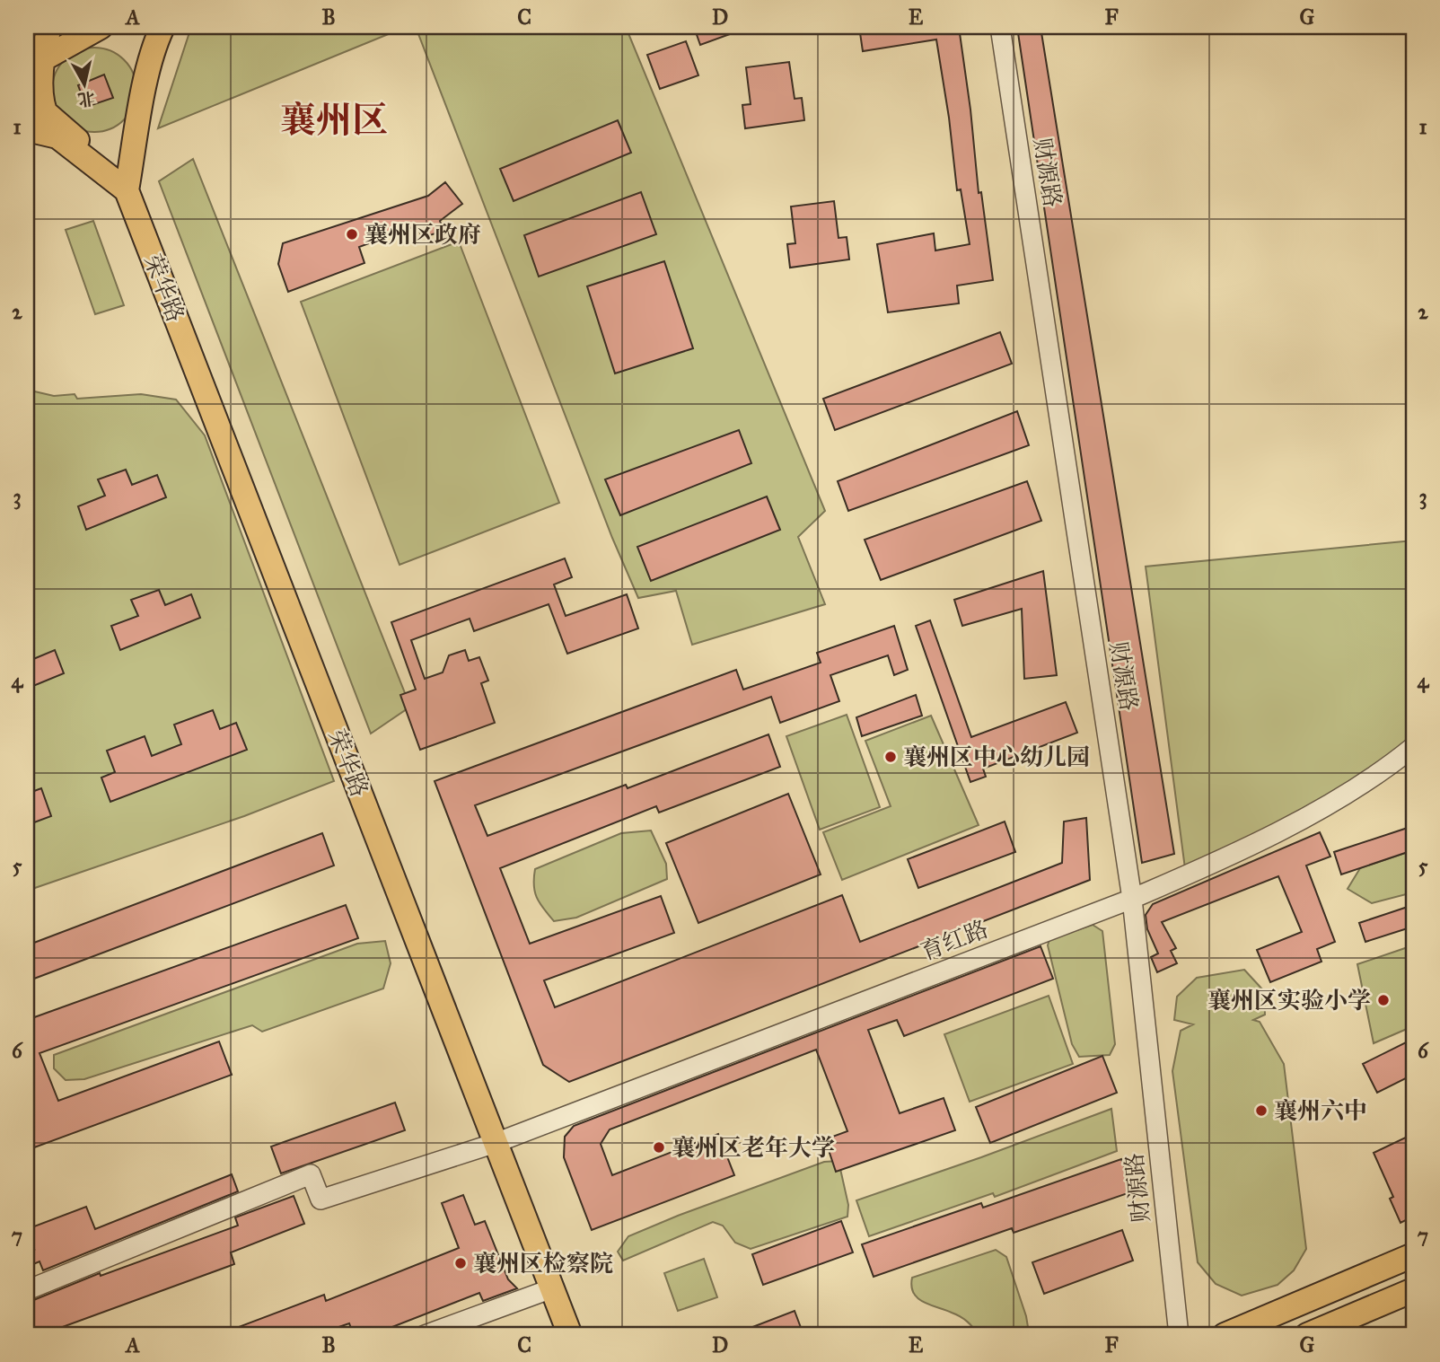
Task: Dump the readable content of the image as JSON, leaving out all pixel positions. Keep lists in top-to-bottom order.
{
  "streets": {
    "main road": ["荣华路"],
    "street": ["财源路", "育红路"]
  },
  "crossings": [
    ["财源路", "育红路"],
    ["荣华路", "育红路"]
  ],
  "districts": ["襄州区"],
  "places": [
    "襄州区政府",
    "襄州区中心幼儿园",
    "襄州区实验小学",
    "襄州六中",
    "襄州区老年大学",
    "襄州区检察院"
  ],
  "north": "bottom",
  "grid": {
    "columns": [
      "A",
      "B",
      "C",
      "D",
      "E",
      "F",
      "G"
    ],
    "rows": [
      "1",
      "2",
      "3",
      "4",
      "5",
      "6",
      "7"
    ]
  }
}
